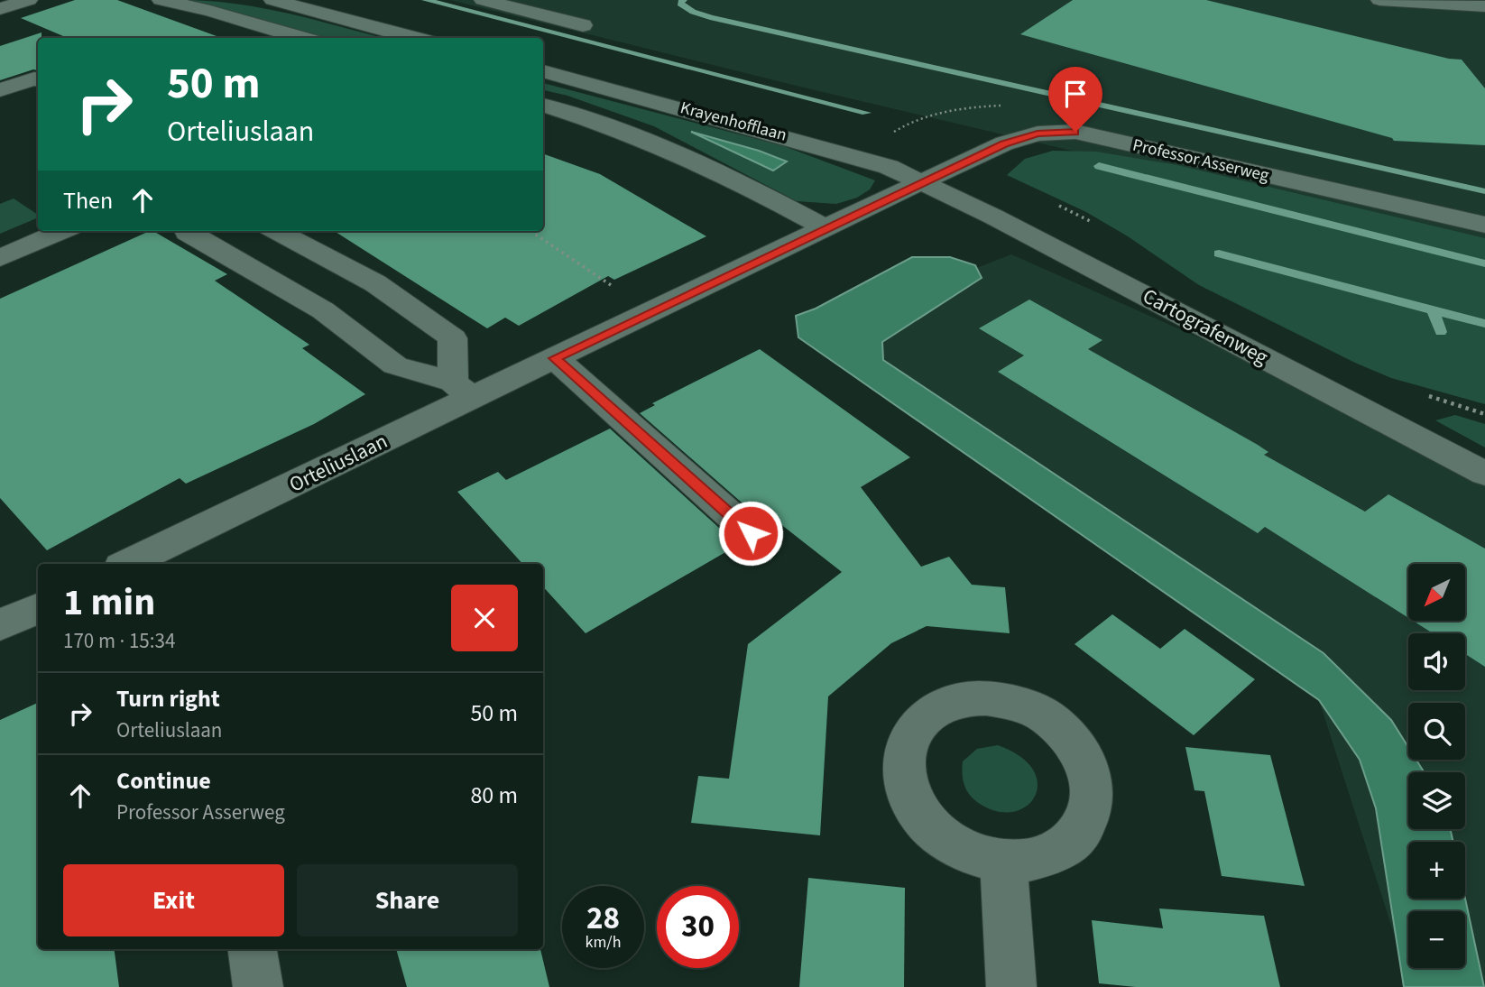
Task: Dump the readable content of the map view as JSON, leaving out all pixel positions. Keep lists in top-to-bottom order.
{
  "streets": {
    "street": [
      "Krayenhofflaan",
      "Professor Asserweg",
      "Cartografenweg",
      "Orteliuslaan"
    ]
  },
  "crossings": [
    ["Krayenhofflaan", "Professor Asserweg"],
    ["Krayenhofflaan", "Cartografenweg"],
    ["Krayenhofflaan", "Orteliuslaan"],
    ["Professor Asserweg", "Cartografenweg"],
    ["Professor Asserweg", "Orteliuslaan"],
    ["Cartografenweg", "Orteliuslaan"]
  ],
  "north": "bottom left",
  "page": {
    "turn": ["50 m", "Orteliuslaan"],
    "then": "Then",
    "map_buttons": ["+", "−"],
    "heading": ["1 min", "170 m · 15:34"],
    "list": [
      {
        "name": "Turn right",
        "note": "Orteliuslaan",
        "value": "50 m"
      },
      {
        "name": "Continue",
        "note": "Professor Asserweg",
        "value": "80 m"
      }
    ],
    "buttons": ["Exit", "Share"],
    "speed": "28 km/h",
    "limit": "30"
  }
}
